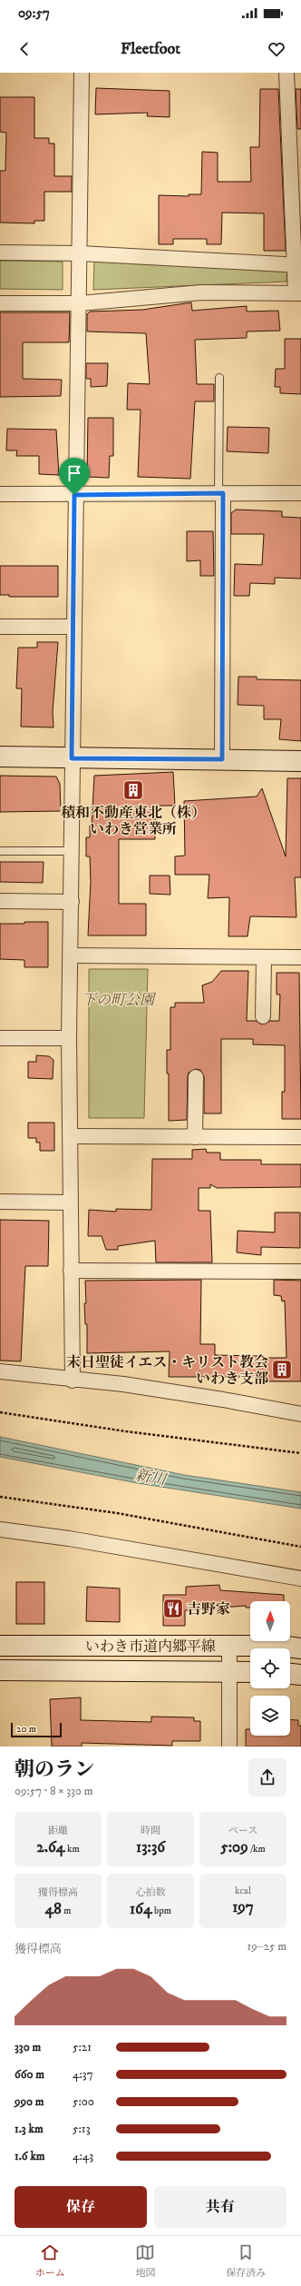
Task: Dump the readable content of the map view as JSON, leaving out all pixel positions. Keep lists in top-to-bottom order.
{
  "streets": {
    "street": ["いわき市道内郷平線"]
  },
  "water": ["新川"],
  "parks": ["下の町公園"],
  "places": {
    "building": ["積和不動産東北（株） いわき営業所", "末日聖徒イエス・キリスト教会 いわき支部"],
    "restaurant": ["吉野家"]
  },
  "scale_bar": "20 m",
  "north": "top",
  "page": {
    "status": "09:57",
    "header": "Fleetfoot",
    "scale": "20 m",
    "heading": ["朝のラン", "09:57 · 8 × 330 m"],
    "stats": [
      ["距離", "2.64 km"],
      ["時間", "13:36"],
      ["ペース", "5:09 /km"],
      ["獲得標高", "48 m"],
      ["心拍数", "164 bpm"],
      ["kcal", "197"]
    ],
    "chart": ["獲得標高", "19–25 m"],
    "list": [
      {
        "name": "330 m",
        "note": "5:21"
      },
      {
        "name": "660 m",
        "note": "4:37"
      },
      {
        "name": "990 m",
        "note": "5:00"
      },
      {
        "name": "1.3 km",
        "note": "5:13"
      },
      {
        "name": "1.6 km",
        "note": "4:43"
      }
    ],
    "buttons": ["保存", "共有"],
    "tabs": ["ホーム", "地図", "保存済み"]
  }
}
